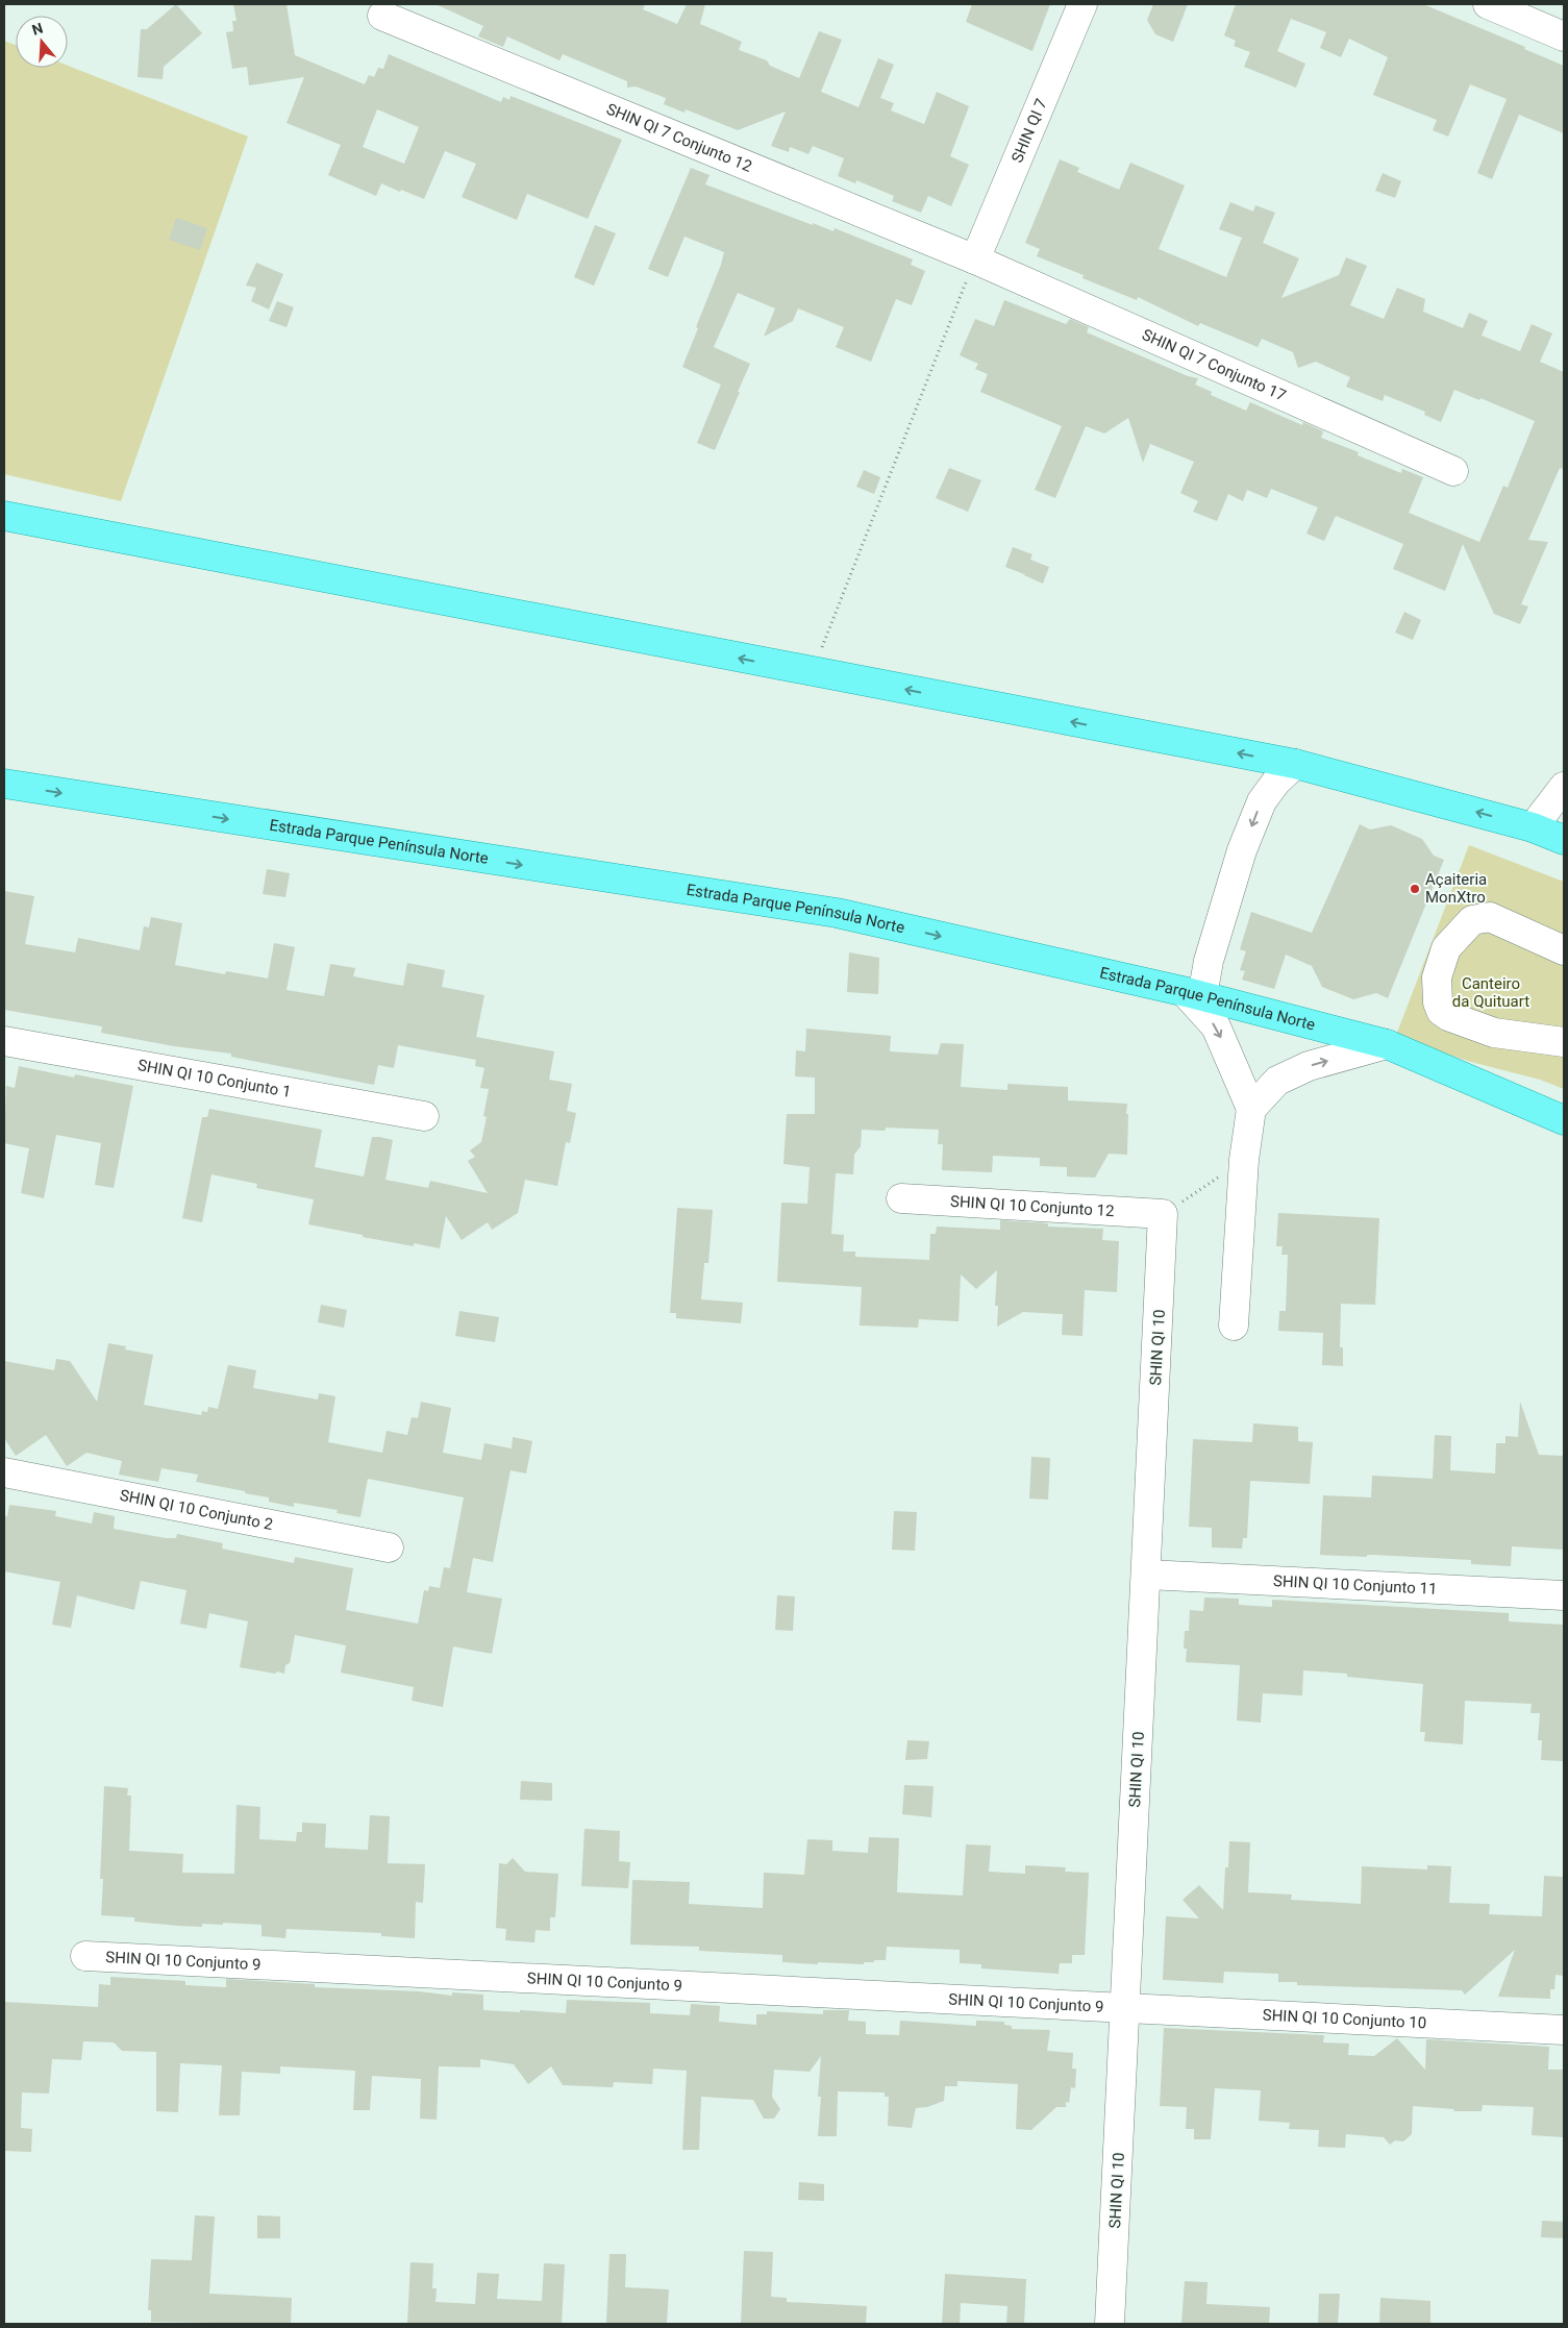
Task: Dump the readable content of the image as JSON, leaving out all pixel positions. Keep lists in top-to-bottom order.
{
  "streets": {
    "main road": ["Estrada Parque Península Norte"],
    "street": [
      "SHIN QI 7",
      "SHIN QI 7 Conjunto 12",
      "SHIN QI 7 Conjunto 17",
      "SHIN QI 10 Conjunto 1",
      "SHIN QI 10 Conjunto 12",
      "SHIN QI 10",
      "SHIN QI 10 Conjunto 2",
      "SHIN QI 10 Conjunto 11",
      "SHIN QI 10 Conjunto 9",
      "SHIN QI 10 Conjunto 10"
    ]
  },
  "crossings": [
    ["SHIN QI 7", "SHIN QI 7 Conjunto 12"],
    ["SHIN QI 7", "SHIN QI 7 Conjunto 17"],
    ["SHIN QI 7 Conjunto 12", "SHIN QI 7 Conjunto 17"],
    ["SHIN QI 10 Conjunto 12", "SHIN QI 10"],
    ["SHIN QI 10", "SHIN QI 10 Conjunto 11"],
    ["SHIN QI 10", "SHIN QI 10 Conjunto 9"],
    ["SHIN QI 10", "SHIN QI 10 Conjunto 10"],
    ["SHIN QI 10 Conjunto 9", "SHIN QI 10 Conjunto 10"]
  ],
  "parks": ["Canteiro da Quituart"],
  "places": ["Açaiteria MonXtro"],
  "north": "top"
}
